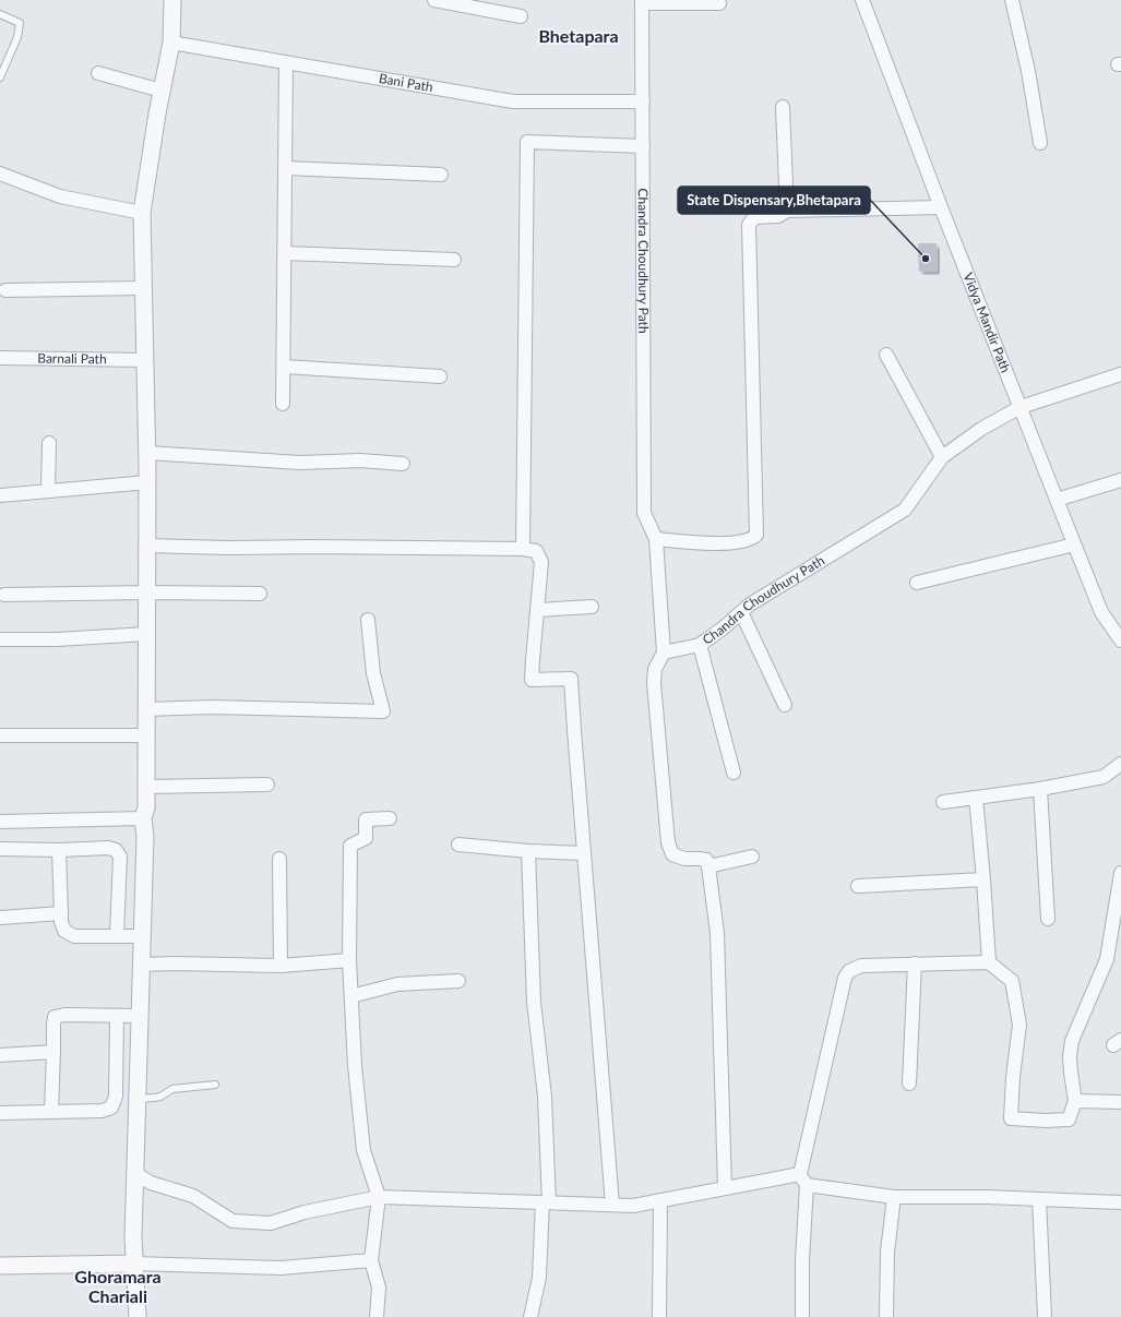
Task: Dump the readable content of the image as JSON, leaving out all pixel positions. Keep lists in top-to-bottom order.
{
  "streets": {
    "street": [
      "Bani Path",
      "Chandra Choudhury Path",
      "Vidya Mandir Path",
      "Barnali Path"
    ]
  },
  "crossings": [
    ["Bani Path", "Chandra Choudhury Path"],
    ["Chandra Choudhury Path", "Vidya Mandir Path"]
  ],
  "districts": ["Bhetapara", "Ghoramara Chariali"],
  "places": ["State Dispensary,Bhetapara"]
}
